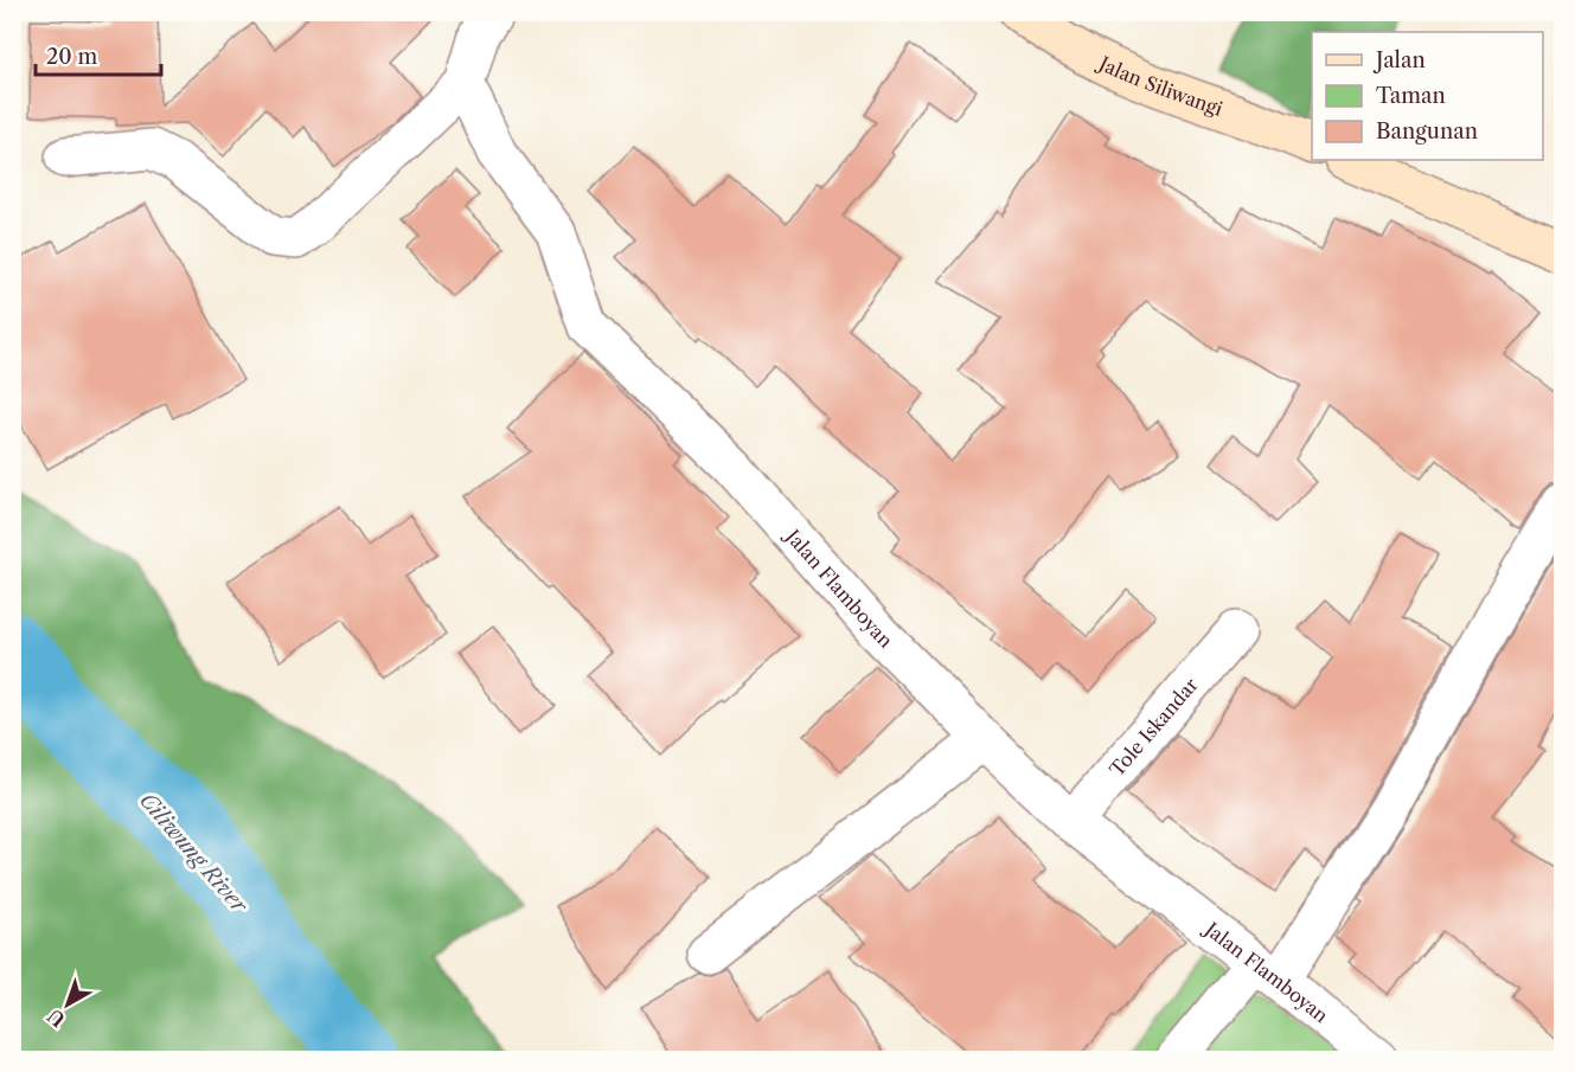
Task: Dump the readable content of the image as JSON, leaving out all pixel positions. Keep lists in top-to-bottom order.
{
  "streets": {
    "main road": ["Jalan Siliwangi"],
    "street": ["Jalan Flamboyan", "Tole Iskandar"]
  },
  "crossings": [
    ["Jalan Flamboyan", "Tole Iskandar"]
  ],
  "water": ["Ciliwung River"],
  "legend": ["Jalan", "Taman", "Bangunan"],
  "scale_bar": "20 m",
  "north": "bottom left"
}
